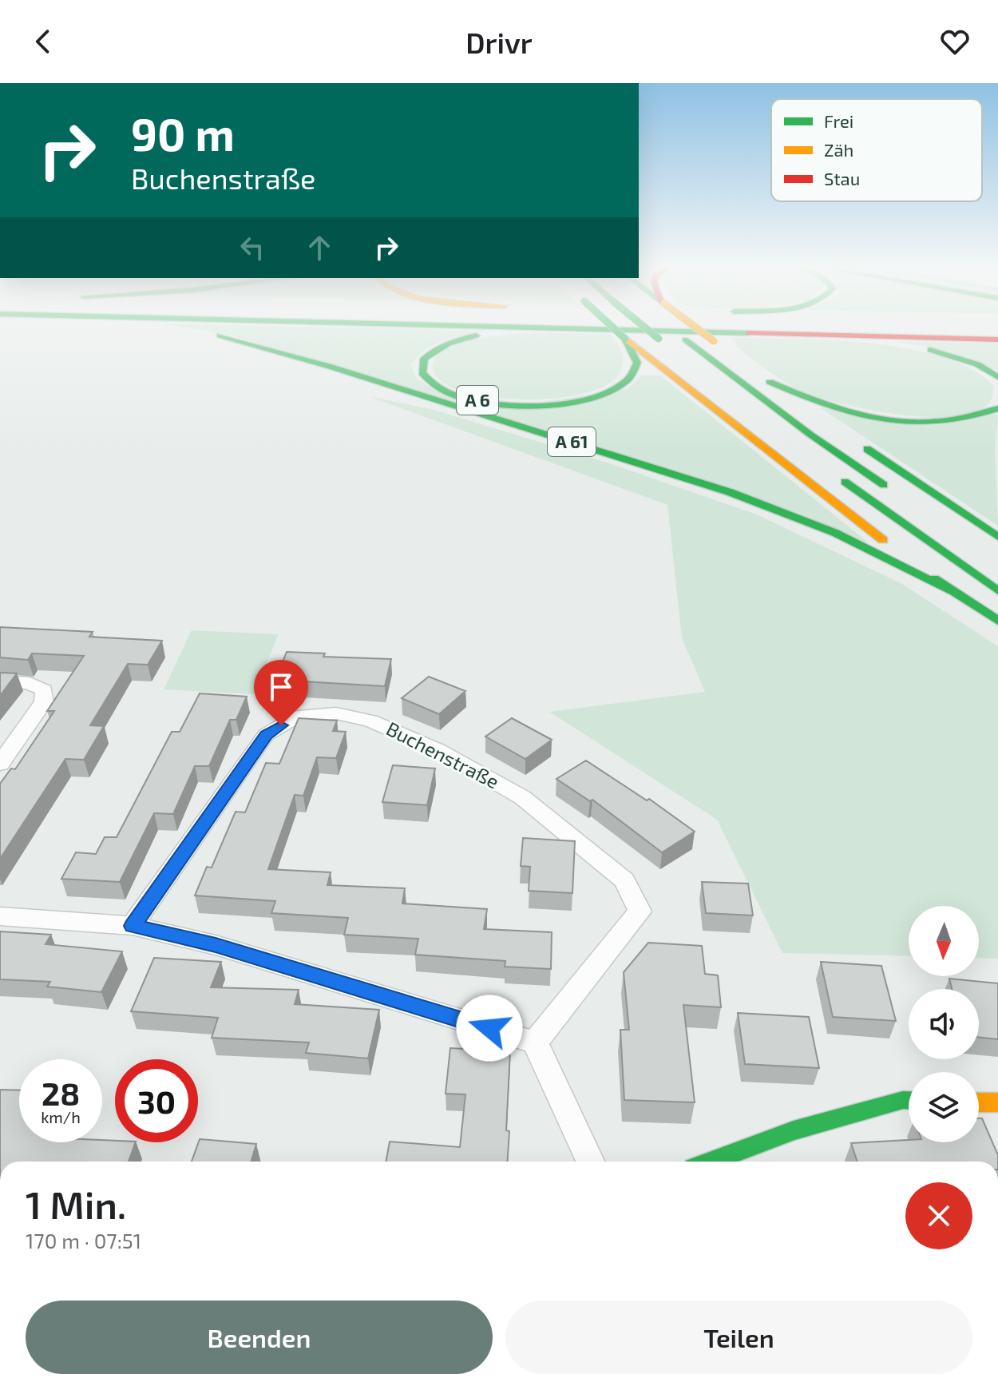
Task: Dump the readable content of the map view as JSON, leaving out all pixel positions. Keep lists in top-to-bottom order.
{
  "streets": {
    "main road": ["A 6", "A 61"],
    "street": ["Buchenstraße"]
  },
  "crossings": [
    ["A 6", "A 61"]
  ],
  "legend": ["Frei", "Zäh", "Stau"],
  "north": "bottom",
  "page": {
    "header": "Drivr",
    "turn": ["90 m", "Buchenstraße"],
    "speed": "28 km/h",
    "limit": "30",
    "heading": ["1 Min.", "170 m · 07:51"],
    "buttons": ["Beenden", "Teilen"]
  }
}
